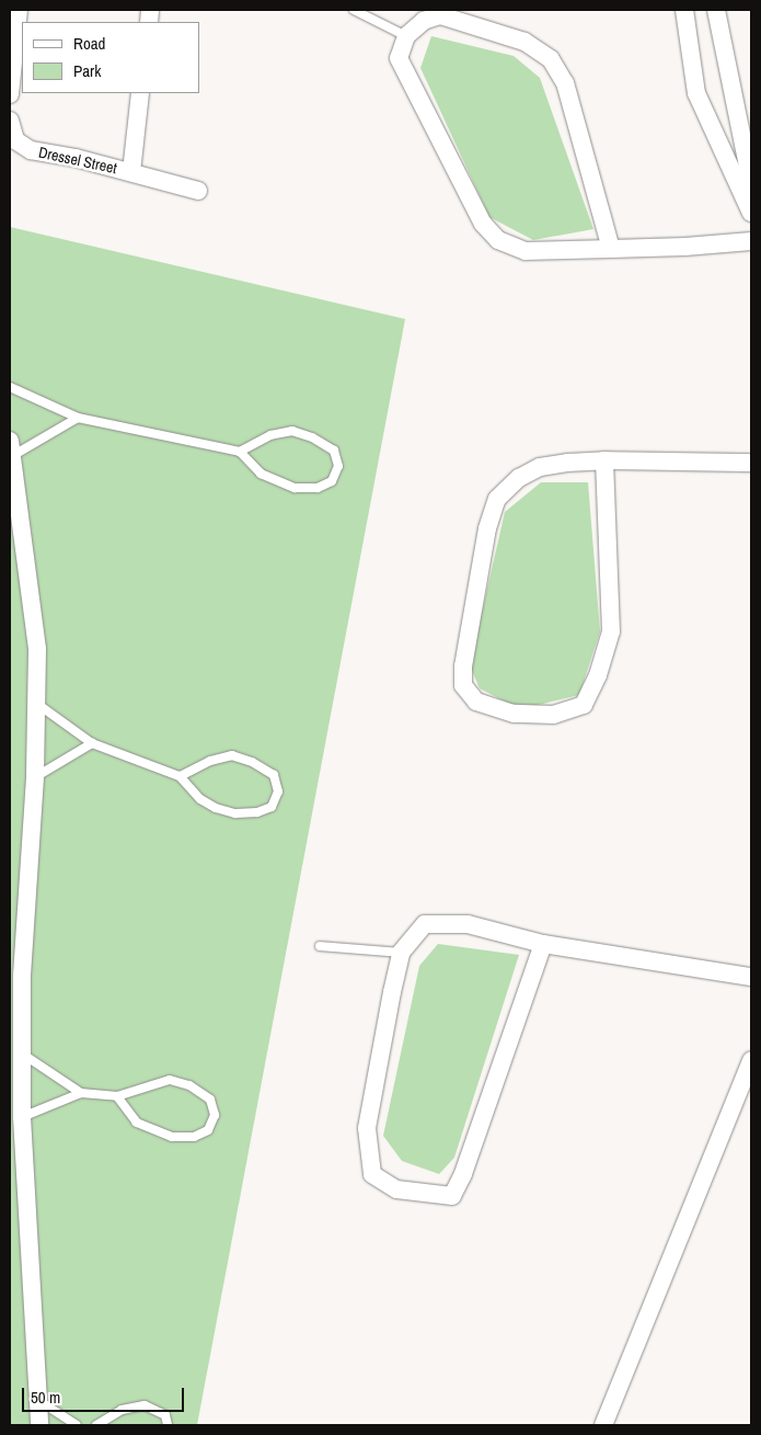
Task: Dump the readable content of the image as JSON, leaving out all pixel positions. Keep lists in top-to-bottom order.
{
  "streets": {
    "street": ["Dressel Street"]
  },
  "legend": ["Road", "Park"],
  "scale_bar": "50 m"
}
